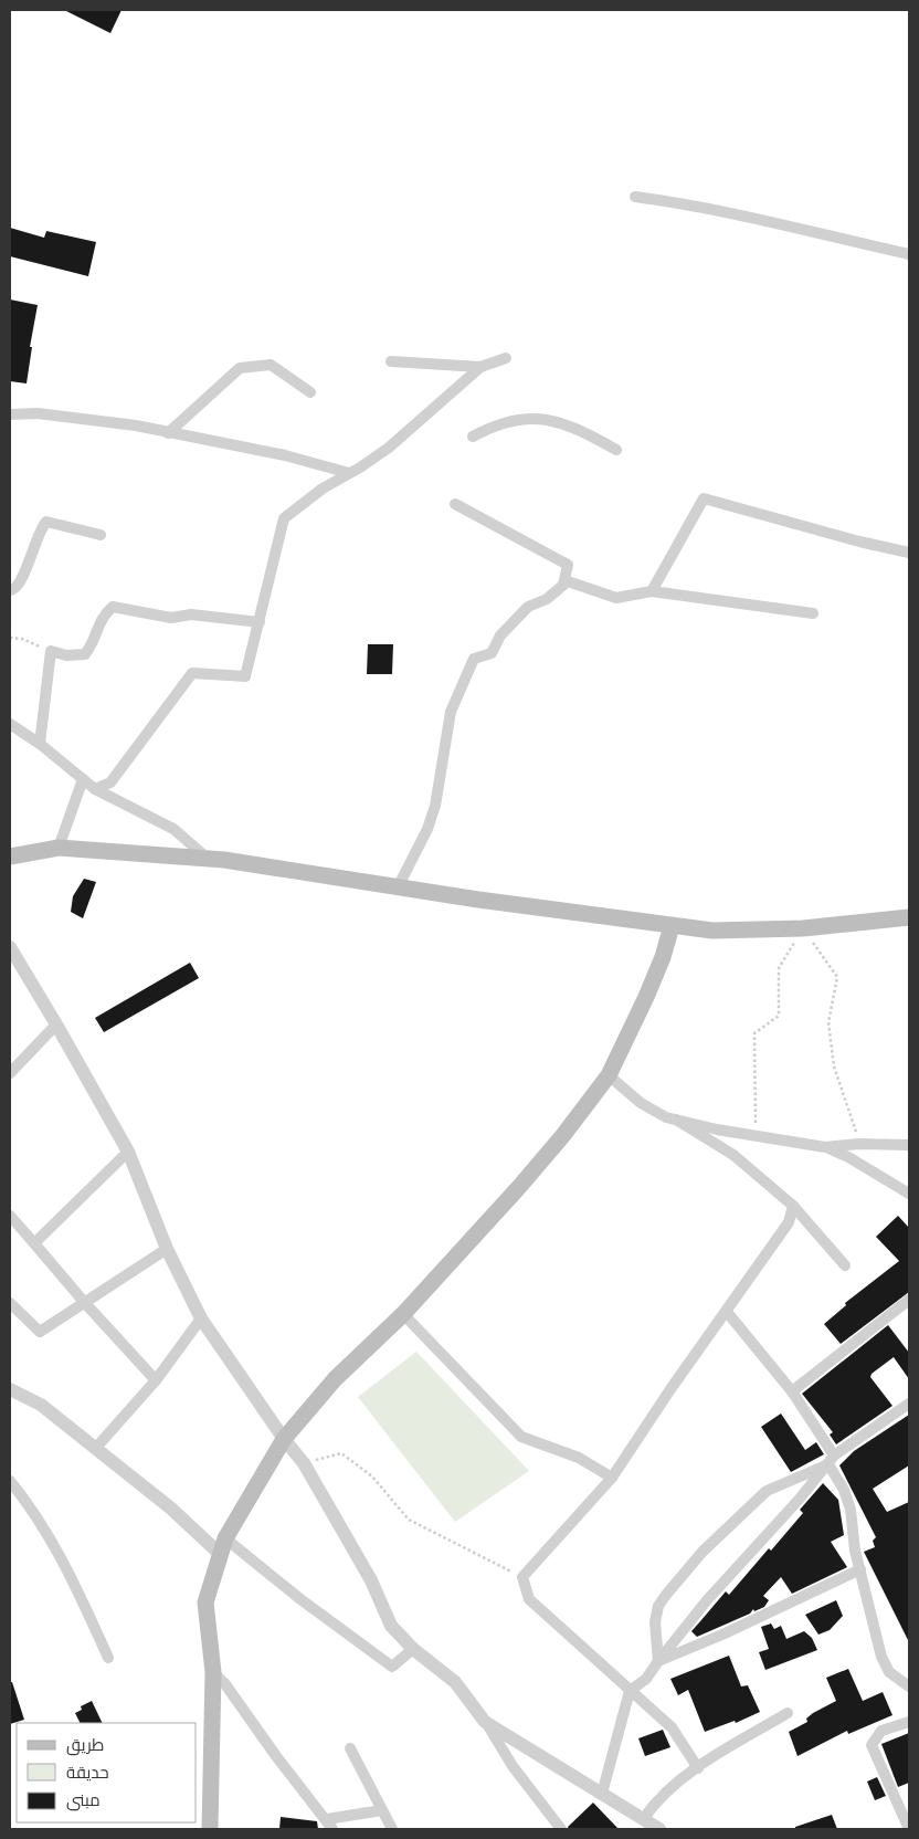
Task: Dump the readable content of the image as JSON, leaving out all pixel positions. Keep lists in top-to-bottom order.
{
  "legend": ["طريق", "حديقة", "مبنى"]
}
